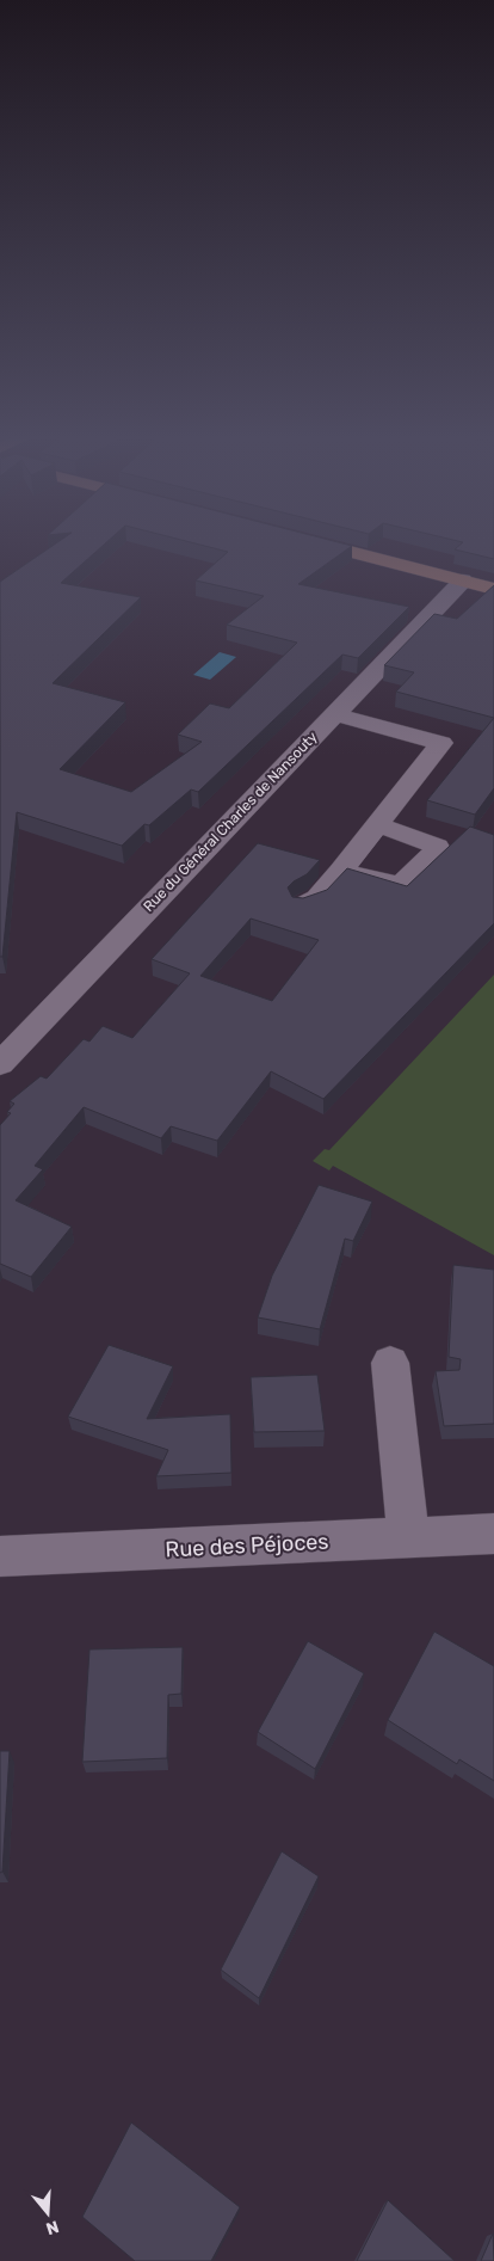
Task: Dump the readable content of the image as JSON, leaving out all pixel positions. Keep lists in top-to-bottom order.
{
  "streets": {
    "street": ["Rue du Général Charles de Nansouty", "Rue des Péjoces"]
  },
  "north": "bottom"
}
